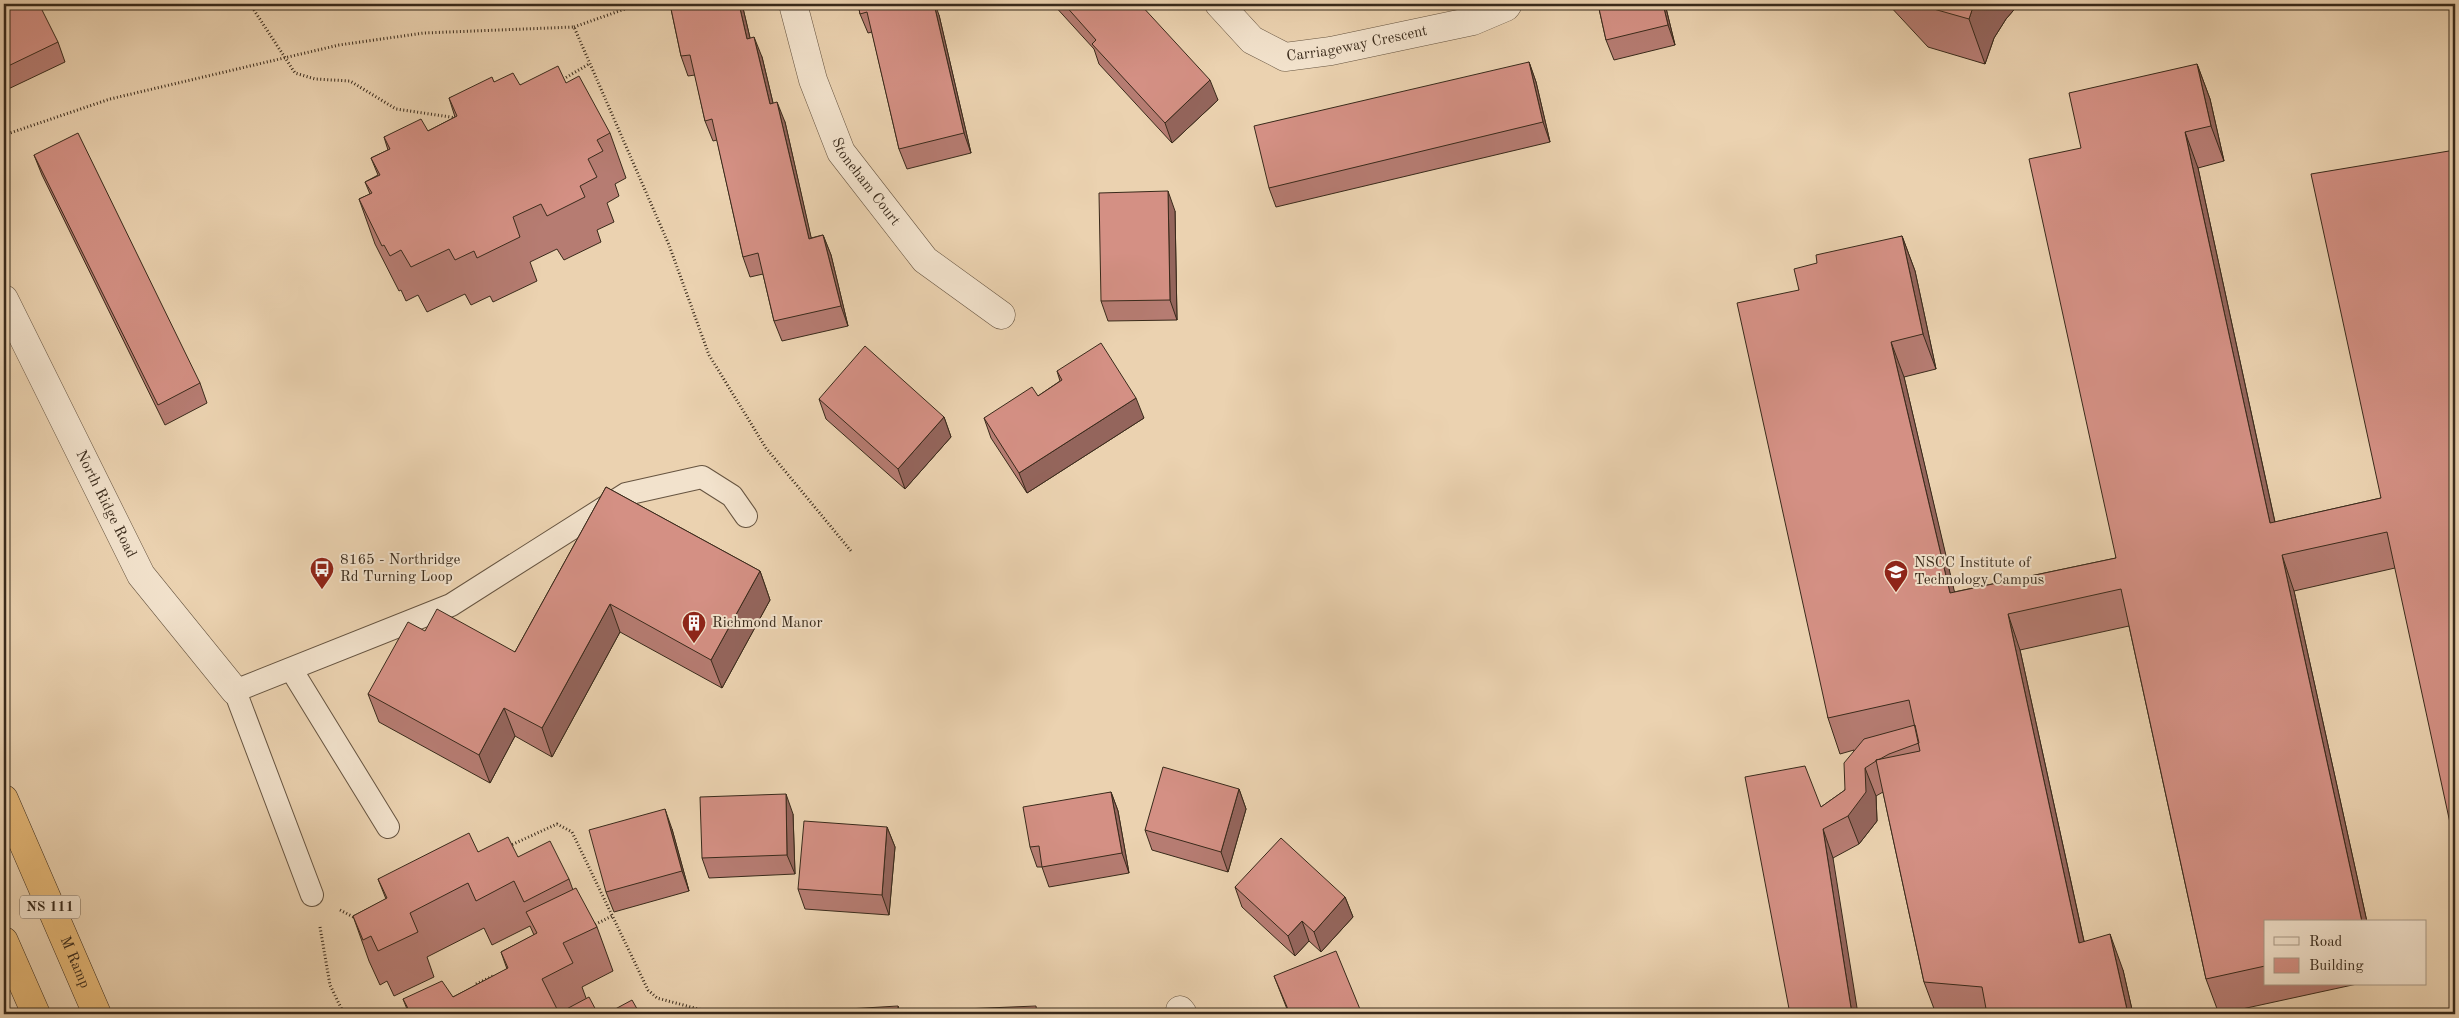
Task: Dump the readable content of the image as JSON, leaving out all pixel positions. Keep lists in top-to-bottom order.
{
  "streets": {
    "highway": ["NS 111", "M Ramp"],
    "street": ["Carriageway Crescent", "Stoneham Court", "North Ridge Road"]
  },
  "places": {
    "bus stop": ["8165 - Northridge Rd Turning Loop"],
    "school or university": ["NSCC Institute of Technology Campus"],
    "building": ["Richmond Manor"]
  },
  "legend": ["Road", "Building"]
}
